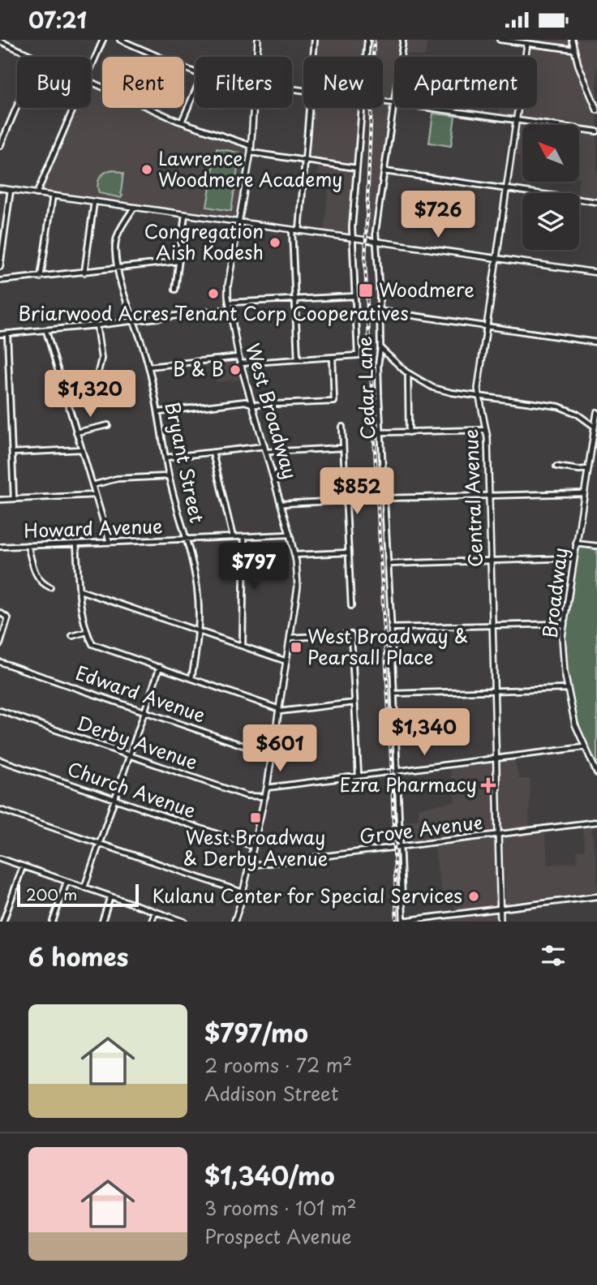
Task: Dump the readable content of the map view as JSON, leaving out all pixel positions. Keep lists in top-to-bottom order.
{
  "streets": {
    "street": [
      "Cedar Lane",
      "West Broadway",
      "Bryant Street",
      "Central Avenue",
      "Howard Avenue",
      "Broadway",
      "Edward Avenue",
      "Derby Avenue",
      "Church Avenue",
      "Grove Avenue"
    ]
  },
  "crossings": [
    ["Cedar Lane", "Grove Avenue"],
    ["West Broadway", "Howard Avenue"],
    ["West Broadway", "Edward Avenue"],
    ["West Broadway", "Derby Avenue"],
    ["West Broadway", "Church Avenue"],
    ["West Broadway", "Grove Avenue"],
    ["Bryant Street", "Howard Avenue"],
    ["Central Avenue", "Grove Avenue"]
  ],
  "places": {
    "other": [
      "Lawrence Woodmere Academy",
      "Congregation Aish Kodesh",
      "Briarwood Acres Tenant Corp Cooperatives",
      "B & B",
      "Kulanu Center for Special Services"
    ],
    "transit": ["Woodmere", "West Broadway & Pearsall Place", "West Broadway & Derby Avenue"],
    "health": ["Ezra Pharmacy"]
  },
  "scale_bar": "200 m",
  "north": "top left",
  "page": {
    "status": "07:21",
    "chip": [
      "Buy",
      "Rent",
      "Filters",
      "New",
      "Apartment"
    ],
    "price": [
      "$726",
      "$1,320",
      "$852",
      "$797",
      "$1,340",
      "$601"
    ],
    "scale": "200 m",
    "heading": "6 homes",
    "list": [
      {
        "name": "$797/mo",
        "note": "2 rooms · 72 m² · Addison Street"
      },
      {
        "name": "$1,340/mo",
        "note": "3 rooms · 101 m² · Prospect Avenue"
      }
    ]
  }
}
